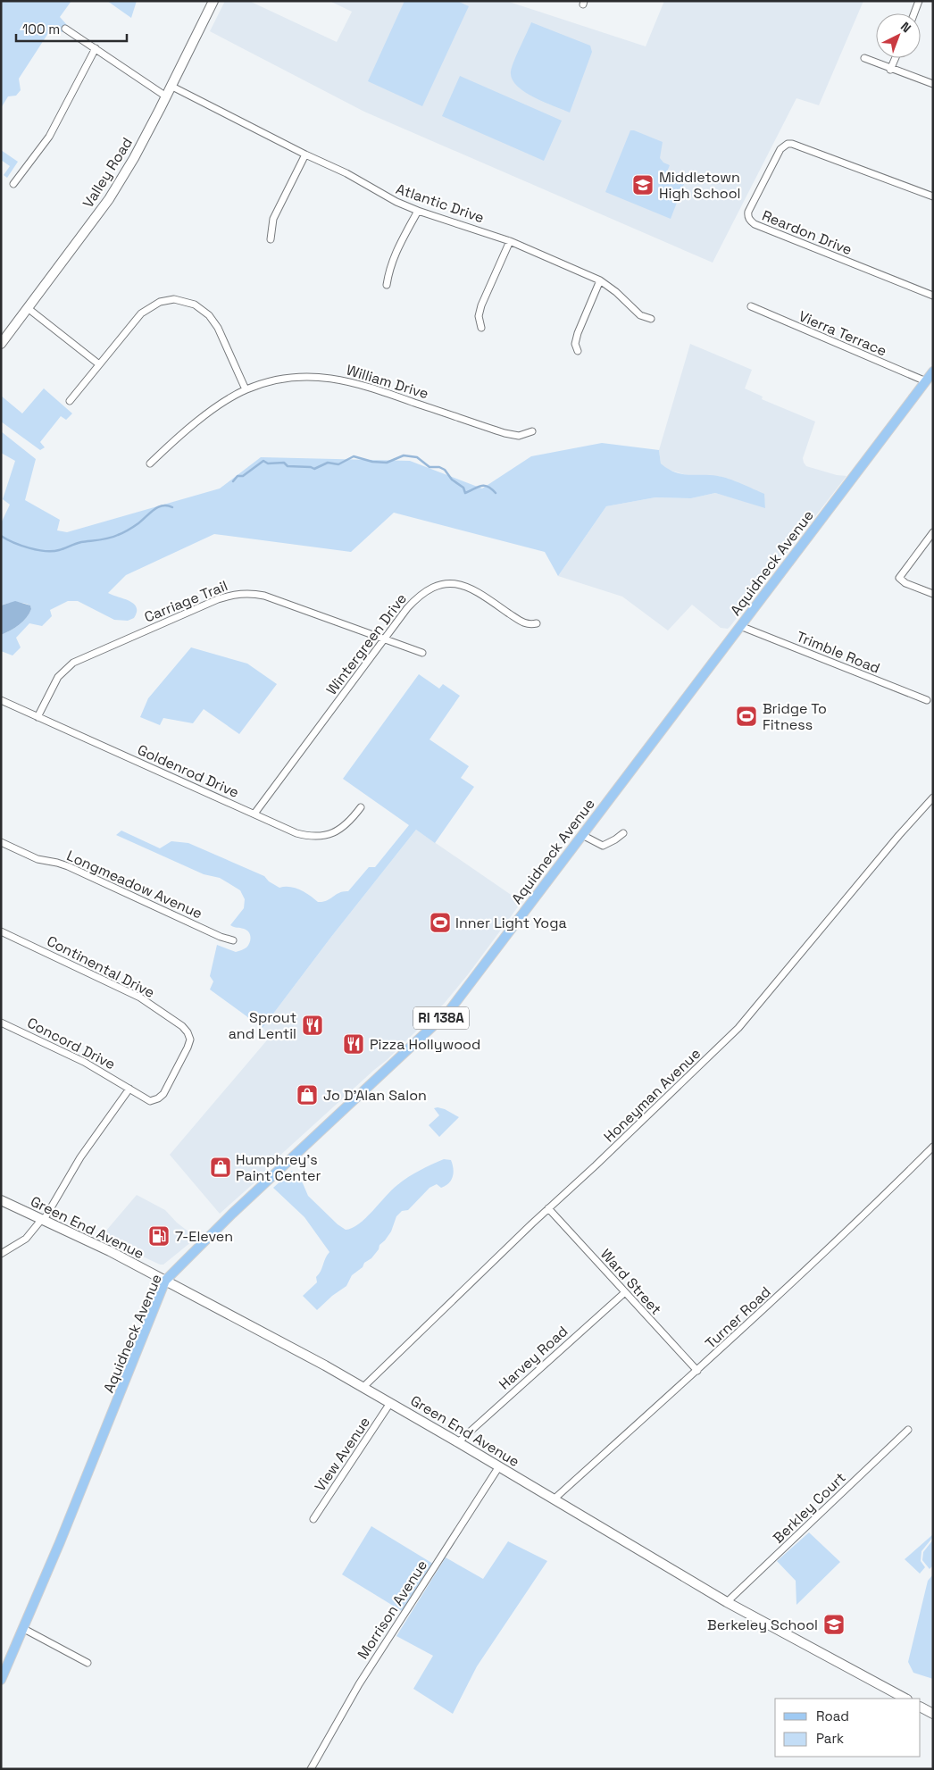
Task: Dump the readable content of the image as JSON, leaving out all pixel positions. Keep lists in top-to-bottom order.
{
  "streets": {
    "main road": [
      "Valley Road",
      "Aquidneck Avenue",
      "RI 138A",
      "Green End Avenue"
    ],
    "street": [
      "Atlantic Drive",
      "Reardon Drive",
      "Vierra Terrace",
      "William Drive",
      "Carriage Trail",
      "Wintergreen Drive",
      "Trimble Road",
      "Goldenrod Drive",
      "Longmeadow Avenue",
      "Continental Drive",
      "Concord Drive",
      "Honeyman Avenue",
      "Ward Street",
      "Turner Road",
      "Harvey Road",
      "View Avenue",
      "Berkley Court",
      "Morrison Avenue"
    ]
  },
  "crossings": [
    ["Valley Road", "Atlantic Drive"],
    ["Vierra Terrace", "Aquidneck Avenue"],
    ["Aquidneck Avenue", "Trimble Road"],
    ["Aquidneck Avenue", "Green End Avenue"],
    ["Carriage Trail", "Wintergreen Drive"],
    ["Carriage Trail", "Goldenrod Drive"],
    ["Wintergreen Drive", "Goldenrod Drive"],
    ["Continental Drive", "Concord Drive"],
    ["Honeyman Avenue", "Green End Avenue"],
    ["Honeyman Avenue", "Ward Street"],
    ["Green End Avenue", "Turner Road"],
    ["Green End Avenue", "Harvey Road"],
    ["Green End Avenue", "View Avenue"],
    ["Green End Avenue", "Berkley Court"],
    ["Green End Avenue", "Morrison Avenue"],
    ["Ward Street", "Turner Road"],
    ["Ward Street", "Harvey Road"]
  ],
  "places": {
    "school or university": ["Middletown High School", "Berkeley School"],
    "sports": ["Bridge To Fitness", "Inner Light Yoga"],
    "restaurant": ["Sprout and Lentil", "Pizza Hollywood"],
    "shop": ["Jo D'Alan Salon", "Humphrey's Paint Center"],
    "fuel station": ["7-Eleven"]
  },
  "legend": ["Road", "Park"],
  "scale_bar": "100 m",
  "north": "top right"
}
